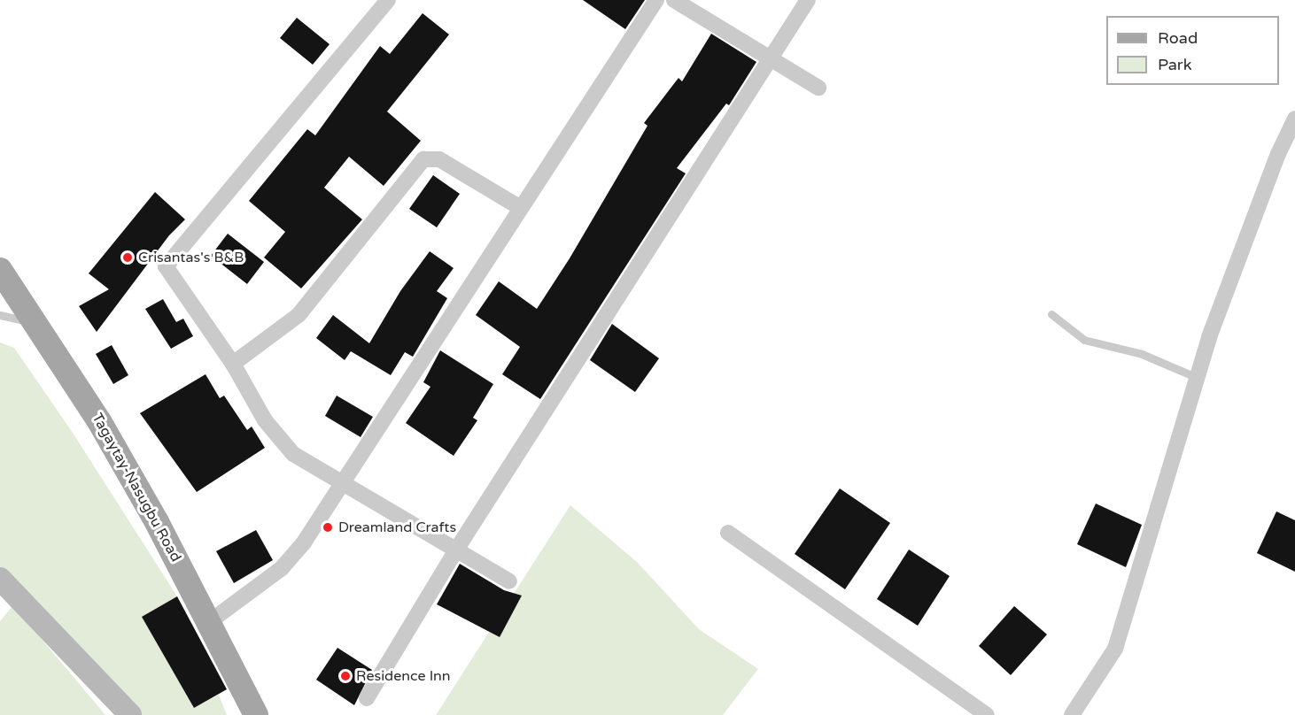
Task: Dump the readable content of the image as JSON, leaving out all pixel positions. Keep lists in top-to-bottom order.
{
  "streets": {
    "main road": ["Tagaytay-Nasugbu Road"]
  },
  "places": ["Crisantas's B&B", "Dreamland Crafts", "Residence Inn"],
  "legend": ["Road", "Park"]
}
